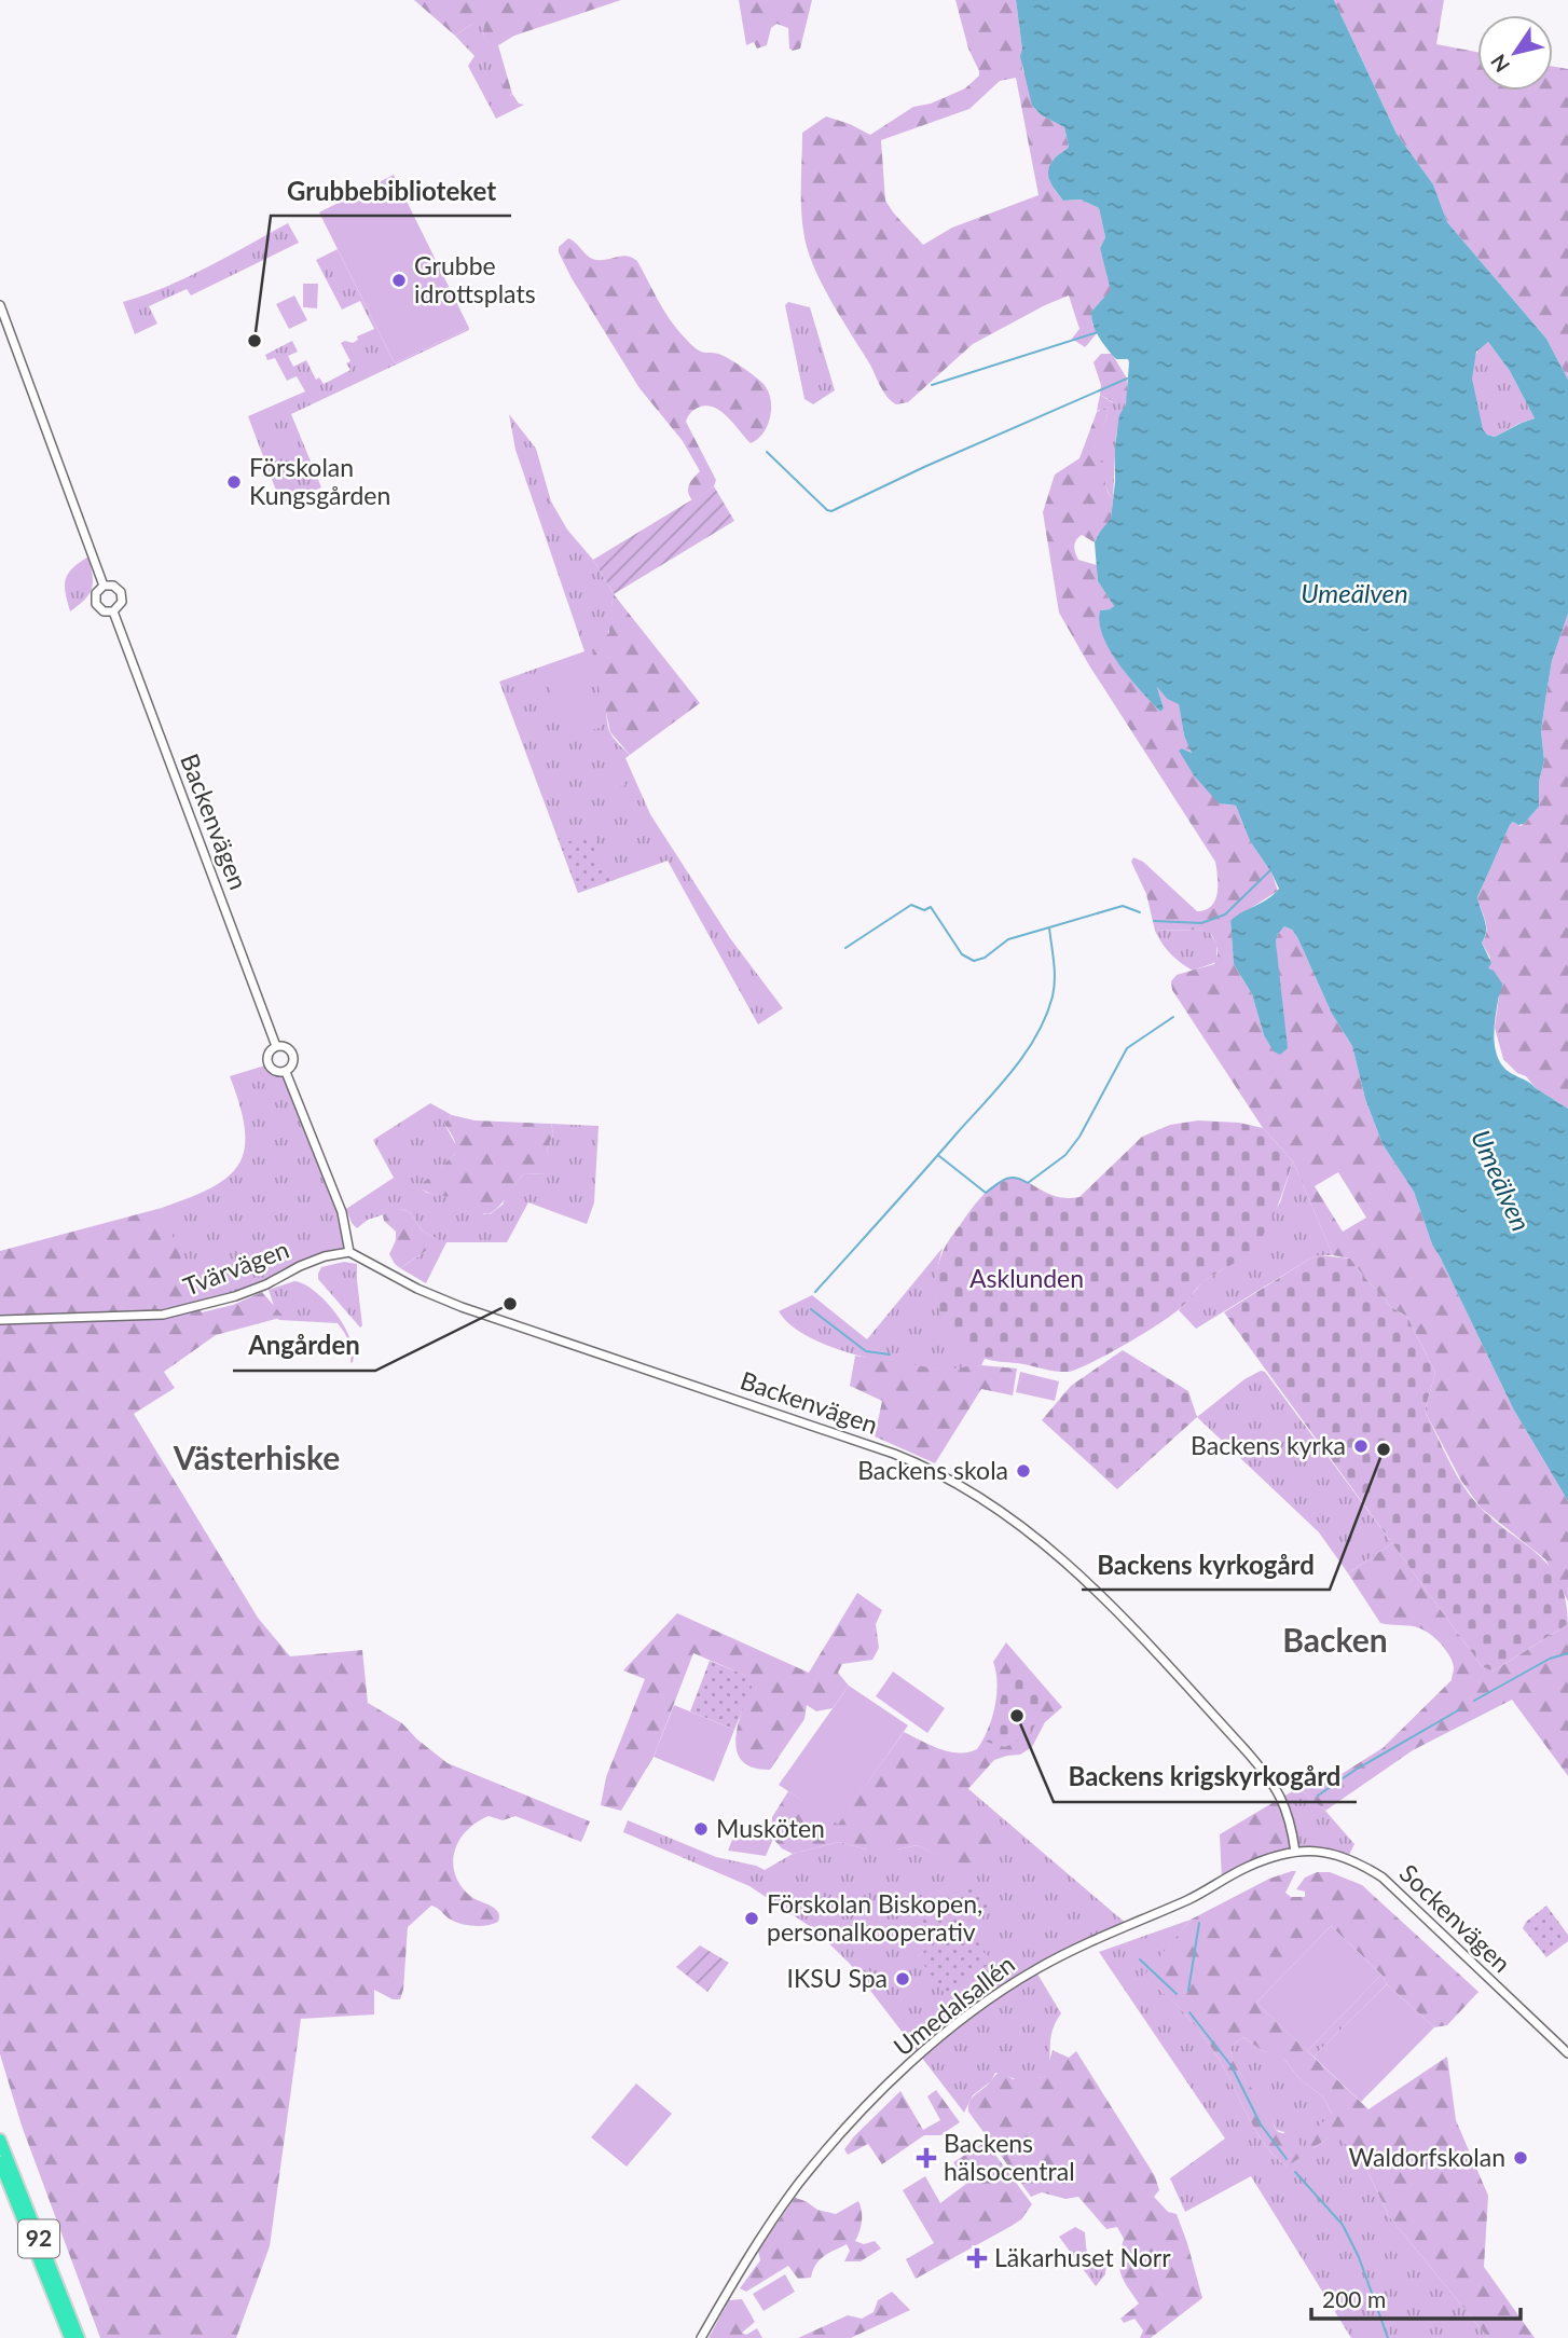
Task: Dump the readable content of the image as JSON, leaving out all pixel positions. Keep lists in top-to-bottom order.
{
  "streets": {
    "highway": ["92"],
    "street": [
      "Backenvägen",
      "Tvärvägen",
      "Sockenvägen",
      "Umedalsallén"
    ]
  },
  "crossings": [
    ["Backenvägen", "Tvärvägen"],
    ["Backenvägen", "Sockenvägen"],
    ["Backenvägen", "Umedalsallén"],
    ["Sockenvägen", "Umedalsallén"]
  ],
  "districts": ["Västerhiske", "Backen"],
  "water": ["Umeälven"],
  "parks": ["Asklunden"],
  "places": {
    "other": [
      "Grubbe idrottsplats",
      "Grubbebiblioteket",
      "Förskolan Kungsgården",
      "Angården",
      "Backens kyrka",
      "Backens kyrkogård",
      "Backens skola",
      "Backens krigskyrkogård",
      "Musköten",
      "Förskolan Biskopen, personalkooperativ",
      "IKSU Spa",
      "Waldorfskolan"
    ],
    "health": ["Backens hälsocentral", "Läkarhuset Norr"]
  },
  "scale_bar": "200 m",
  "north": "bottom left"
}
